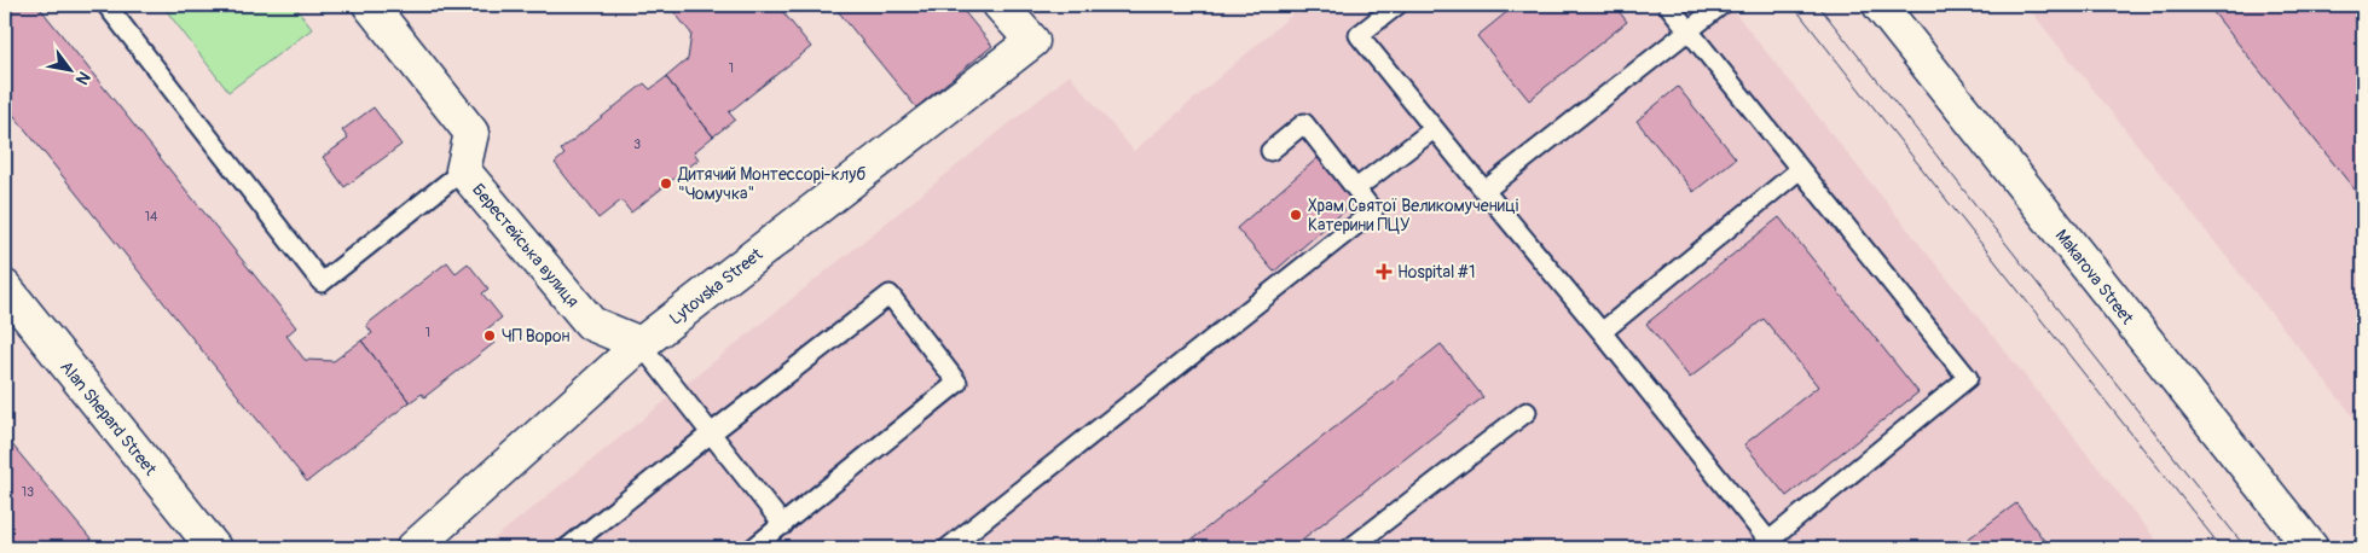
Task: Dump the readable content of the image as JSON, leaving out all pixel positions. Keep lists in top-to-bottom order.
{
  "streets": {
    "street": [
      "Берестейська вулиця",
      "Makarova Street",
      "Lytovska Street",
      "Alan Shepard Street"
    ]
  },
  "crossings": [
    ["Берестейська вулиця", "Lytovska Street"]
  ],
  "places": {
    "other": ["Дитячий Монтессорі-клуб \"Чомучка\"", "Храм Святої Великомучениці Катерини ПЦУ", "ЧП Ворон"],
    "health": ["Hospital #1"]
  },
  "house_numbers": [
    "1",
    "3",
    "14",
    "1",
    "13"
  ],
  "north": "bottom right"
}
